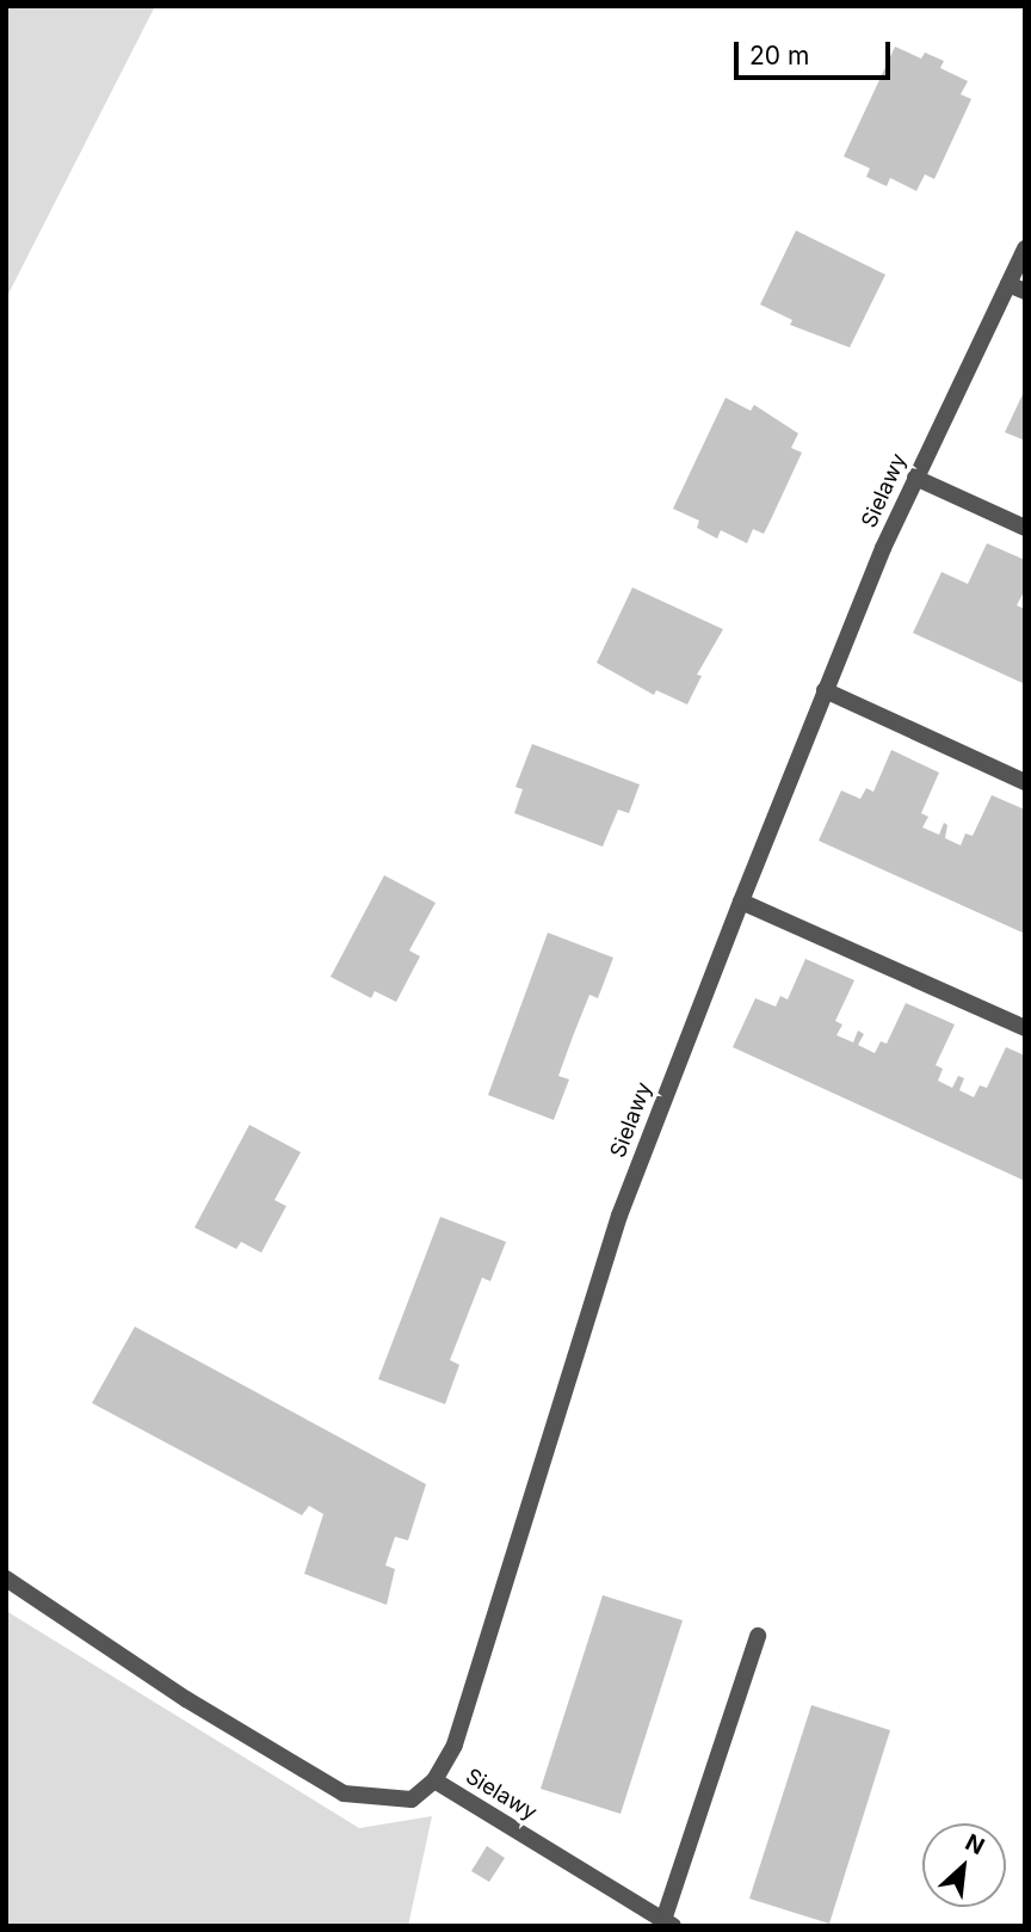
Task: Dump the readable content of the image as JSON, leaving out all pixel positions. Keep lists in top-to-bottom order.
{
  "streets": {
    "street": ["Sielawy"]
  },
  "scale_bar": "20 m",
  "north": "top right"
}
